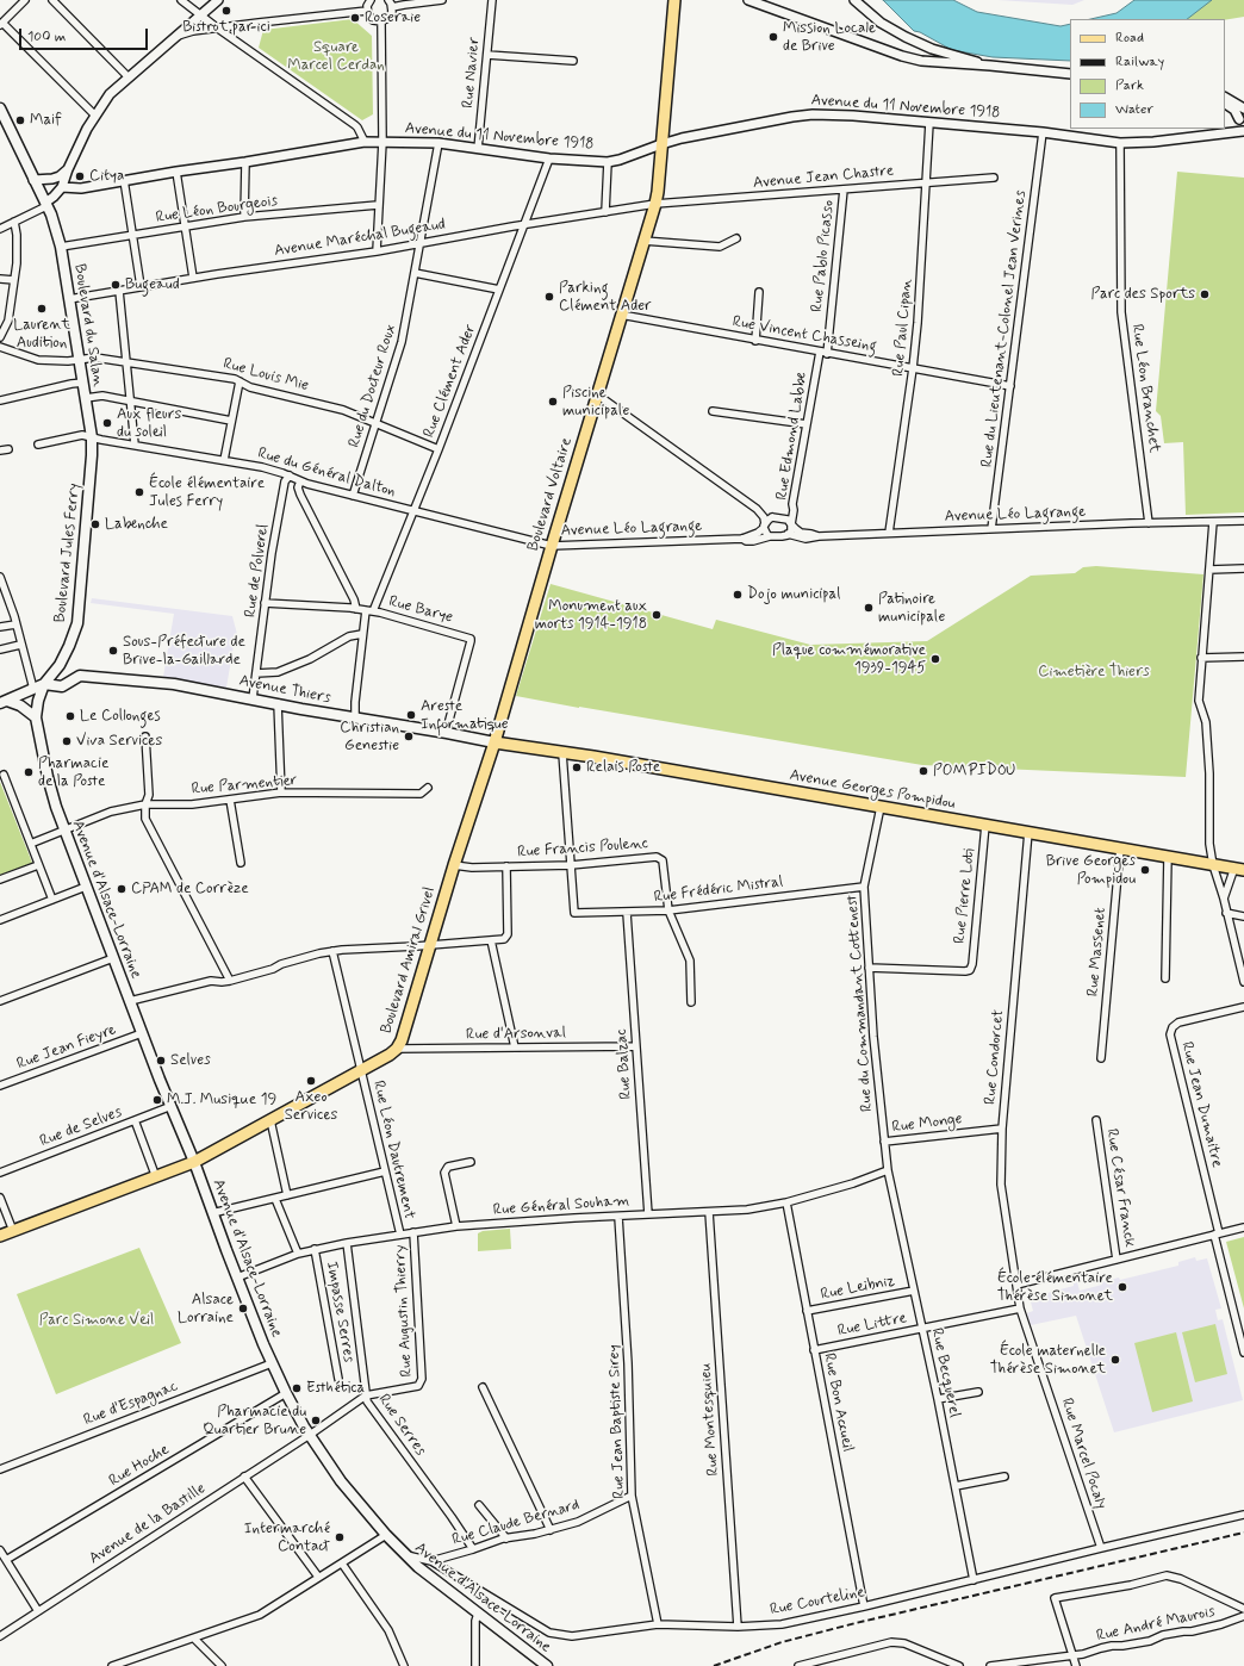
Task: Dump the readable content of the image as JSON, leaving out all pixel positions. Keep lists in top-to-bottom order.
{
  "streets": {
    "main road": [
      "Boulevard du Salan",
      "Boulevard Voltaire",
      "Boulevard Jules Ferry",
      "Avenue Thiers",
      "Avenue Georges Pompidou",
      "Avenue d'Alsace-Lorraine",
      "Boulevard Amiral Grivel"
    ],
    "street": [
      "Rue Navier",
      "Avenue du 11 Novembre 1918",
      "Avenue Jean Chastre",
      "Rue Léon Bourgeois",
      "Avenue Maréchal Bugeaud",
      "Rue Pablo Picasso",
      "Rue Paul Cipan",
      "Rue du Lieutenant-Colonel Jean Verines",
      "Rue Vincent Chasseing",
      "Rue Louis Mie",
      "Rue Clément Ader",
      "Rue du Docteur Roux",
      "Rue Léon Branchet",
      "Rue Edmond Labbe",
      "Rue du Général Dalton",
      "Avenue Léo Lagrange",
      "Rue de Polverel",
      "Rue Barye",
      "Rue Parmentier",
      "Rue Francis Poulenc",
      "Rue Frédéric Mistral",
      "Rue Pierre Loti",
      "Rue Massenet",
      "Rue du Commandant Cottenest",
      "Rue d'Arsonval",
      "Rue Jean Fieyre",
      "Rue Condorcet",
      "Rue Balzac",
      "Rue Jean Dumaitre",
      "Rue Monge",
      "Rue de Selves",
      "Rue Léon Dautrement",
      "Rue César Franck",
      "Rue Général Souham",
      "Rue Leibniz",
      "Rue Augustin Thierry",
      "Impasse Serres",
      "Rue Littre",
      "Rue Becquerel",
      "Rue Bon Accueil",
      "Rue d'Espagnac",
      "Rue Montesquieu",
      "Rue Jean Baptiste Sirey",
      "Rue Serres",
      "Rue Marcel Pocaly",
      "Rue Hoche",
      "Rue Claude Bernard",
      "Avenue de la Bastille",
      "Rue Courteline",
      "Rue André Maurois"
    ]
  },
  "crossings": [
    ["Rue Navier", "Avenue du 11 Novembre 1918"],
    ["Avenue du 11 Novembre 1918", "Rue Paul Cipan"],
    ["Avenue du 11 Novembre 1918", "Rue du Lieutenant-Colonel Jean Verines"],
    ["Avenue du 11 Novembre 1918", "Rue Clément Ader"],
    ["Avenue du 11 Novembre 1918", "Rue du Docteur Roux"],
    ["Avenue du 11 Novembre 1918", "Rue Léon Branchet"],
    ["Avenue du 11 Novembre 1918", "Boulevard Voltaire"],
    ["Avenue Jean Chastre", "Avenue Maréchal Bugeaud"],
    ["Avenue Jean Chastre", "Rue Pablo Picasso"],
    ["Avenue Jean Chastre", "Rue Paul Cipan"],
    ["Avenue Jean Chastre", "Boulevard Voltaire"],
    ["Rue Léon Bourgeois", "Boulevard du Salan"],
    ["Avenue Maréchal Bugeaud", "Boulevard du Salan"],
    ["Avenue Maréchal Bugeaud", "Rue Clément Ader"],
    ["Avenue Maréchal Bugeaud", "Rue du Docteur Roux"],
    ["Avenue Maréchal Bugeaud", "Boulevard Voltaire"],
    ["Rue Pablo Picasso", "Rue Vincent Chasseing"],
    ["Boulevard du Salan", "Rue Louis Mie"],
    ["Boulevard du Salan", "Rue du Général Dalton"],
    ["Boulevard du Salan", "Boulevard Jules Ferry"],
    ["Rue Paul Cipan", "Rue Vincent Chasseing"],
    ["Rue Paul Cipan", "Avenue Léo Lagrange"],
    ["Rue du Lieutenant-Colonel Jean Verines", "Rue Vincent Chasseing"],
    ["Rue du Lieutenant-Colonel Jean Verines", "Avenue Léo Lagrange"],
    ["Rue Vincent Chasseing", "Rue Edmond Labbe"],
    ["Rue Vincent Chasseing", "Boulevard Voltaire"],
    ["Rue Louis Mie", "Rue Clément Ader"],
    ["Rue Louis Mie", "Rue du Docteur Roux"],
    ["Rue Clément Ader", "Rue du Général Dalton"],
    ["Rue Clément Ader", "Rue Barye"],
    ["Rue Clément Ader", "Avenue Thiers"],
    ["Rue du Docteur Roux", "Rue du Général Dalton"],
    ["Rue Léon Branchet", "Avenue Léo Lagrange"],
    ["Rue Edmond Labbe", "Avenue Léo Lagrange"],
    ["Rue du Général Dalton", "Boulevard Voltaire"],
    ["Rue du Général Dalton", "Avenue Léo Lagrange"],
    ["Rue du Général Dalton", "Rue de Polverel"],
    ["Boulevard Voltaire", "Avenue Léo Lagrange"],
    ["Boulevard Voltaire", "Avenue Thiers"],
    ["Boulevard Voltaire", "Avenue Georges Pompidou"],
    ["Boulevard Voltaire", "Boulevard Amiral Grivel"],
    ["Boulevard Jules Ferry", "Avenue Thiers"],
    ["Rue de Polverel", "Rue Barye"],
    ["Rue de Polverel", "Avenue Thiers"],
    ["Rue Barye", "Avenue Thiers"],
    ["Avenue Thiers", "Avenue Georges Pompidou"],
    ["Avenue Thiers", "Boulevard Amiral Grivel"],
    ["Rue Parmentier", "Avenue d'Alsace-Lorraine"],
    ["Avenue Georges Pompidou", "Rue Pierre Loti"],
    ["Avenue Georges Pompidou", "Rue Massenet"],
    ["Avenue Georges Pompidou", "Boulevard Amiral Grivel"],
    ["Avenue Georges Pompidou", "Rue du Commandant Cottenest"],
    ["Avenue Georges Pompidou", "Rue Condorcet"],
    ["Rue Francis Poulenc", "Rue Frédéric Mistral"],
    ["Rue Francis Poulenc", "Boulevard Amiral Grivel"],
    ["Rue Frédéric Mistral", "Rue du Commandant Cottenest"],
    ["Rue Frédéric Mistral", "Rue Balzac"],
    ["Rue Pierre Loti", "Rue du Commandant Cottenest"],
    ["Avenue d'Alsace-Lorraine", "Boulevard Amiral Grivel"],
    ["Avenue d'Alsace-Lorraine", "Rue Jean Fieyre"],
    ["Avenue d'Alsace-Lorraine", "Rue de Selves"],
    ["Avenue d'Alsace-Lorraine", "Rue Général Souham"],
    ["Avenue d'Alsace-Lorraine", "Rue d'Espagnac"],
    ["Avenue d'Alsace-Lorraine", "Rue Hoche"],
    ["Avenue d'Alsace-Lorraine", "Avenue de la Bastille"],
    ["Avenue d'Alsace-Lorraine", "Rue Courteline"],
    ["Boulevard Amiral Grivel", "Rue d'Arsonval"],
    ["Boulevard Amiral Grivel", "Rue Léon Dautrement"],
    ["Rue du Commandant Cottenest", "Rue Monge"],
    ["Rue du Commandant Cottenest", "Rue Général Souham"],
    ["Rue du Commandant Cottenest", "Rue Becquerel"],
    ["Rue d'Arsonval", "Rue Balzac"],
    ["Rue Condorcet", "Rue Monge"],
    ["Rue Condorcet", "Rue Marcel Pocaly"],
    ["Rue Balzac", "Rue Général Souham"],
    ["Rue Léon Dautrement", "Rue Général Souham"],
    ["Rue Général Souham", "Rue Augustin Thierry"],
    ["Rue Général Souham", "Impasse Serres"],
    ["Rue Général Souham", "Rue Becquerel"],
    ["Rue Général Souham", "Rue Bon Accueil"],
    ["Rue Général Souham", "Rue Montesquieu"],
    ["Rue Général Souham", "Rue Jean Baptiste Sirey"],
    ["Rue Général Souham", "Rue Serres"],
    ["Rue Leibniz", "Rue Becquerel"],
    ["Rue Leibniz", "Rue Bon Accueil"],
    ["Rue Augustin Thierry", "Rue Serres"],
    ["Rue Augustin Thierry", "Avenue de la Bastille"],
    ["Rue Littre", "Rue Becquerel"],
    ["Rue Littre", "Rue Bon Accueil"],
    ["Rue Littre", "Rue Marcel Pocaly"],
    ["Rue Becquerel", "Rue Courteline"],
    ["Rue Bon Accueil", "Rue Courteline"],
    ["Rue Montesquieu", "Rue Courteline"],
    ["Rue Jean Baptiste Sirey", "Rue Claude Bernard"],
    ["Rue Jean Baptiste Sirey", "Rue Courteline"],
    ["Rue Serres", "Rue Claude Bernard"],
    ["Rue Serres", "Avenue de la Bastille"],
    ["Rue Marcel Pocaly", "Rue Courteline"],
    ["Rue Claude Bernard", "Rue Courteline"]
  ],
  "parks": ["Square Marcel Cerdan", "Cimetière Thiers", "Parc Simone Veil"],
  "places": [
    "Bistrot par ici",
    "Roseraie",
    "Mission Locale de Brive",
    "Maif",
    "Citya",
    "Bugeaud",
    "Parc des Sports",
    "Parking Clément Ader",
    "Laurent Audition",
    "Piscine municipale",
    "Aux fleurs du soleil",
    "École élémentaire Jules Ferry",
    "Labenche",
    "Dojo municipal",
    "Patinoire municipale",
    "Monument aux morts 1914-1918",
    "Sous-Préfecture de Brive-la-Gaillarde",
    "Plaque commémorative 1939-1945",
    "Areste Informatique",
    "Le Collonges",
    "Christian Genestie",
    "Viva Services",
    "Relais Poste",
    "POMPIDOU",
    "Pharmacie de la Poste",
    "Brive Georges Pompidou",
    "CPAM de Corrèze",
    "Selves",
    "Axeo Services",
    "M.J. Musique 19",
    "École élémentaire Thérèse Simonet",
    "Alsace Lorraine",
    "École maternelle Thérèse Simonet",
    "Esthética",
    "Pharmacie du Quartier Brune",
    "Intermarché Contact"
  ],
  "legend": [
    "Road",
    "Railway",
    "Park",
    "Water"
  ],
  "scale_bar": "100 m"
}
